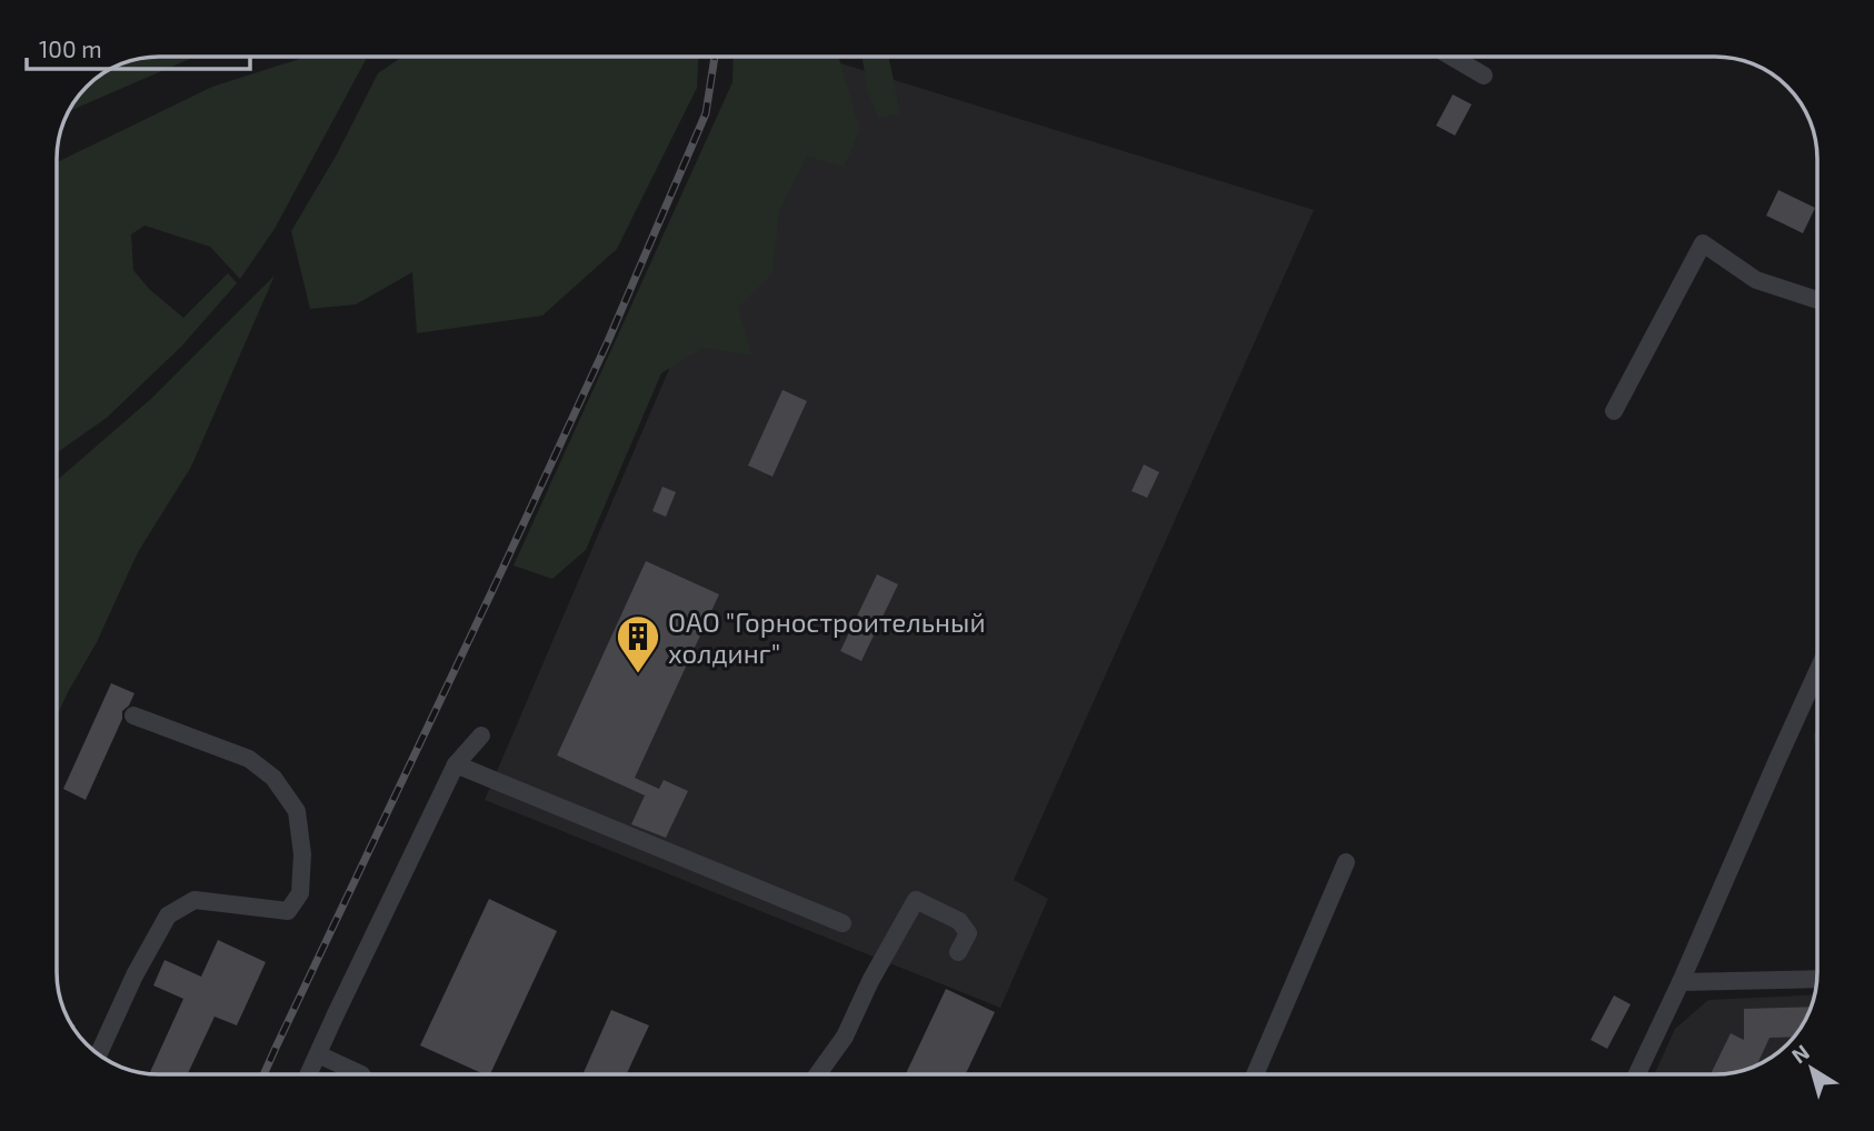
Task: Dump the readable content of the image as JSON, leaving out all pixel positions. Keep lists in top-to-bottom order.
{
  "places": {
    "building": ["ОАО \"Горностроительный холдинг\""]
  },
  "scale_bar": "100 m",
  "north": "top left"
}
